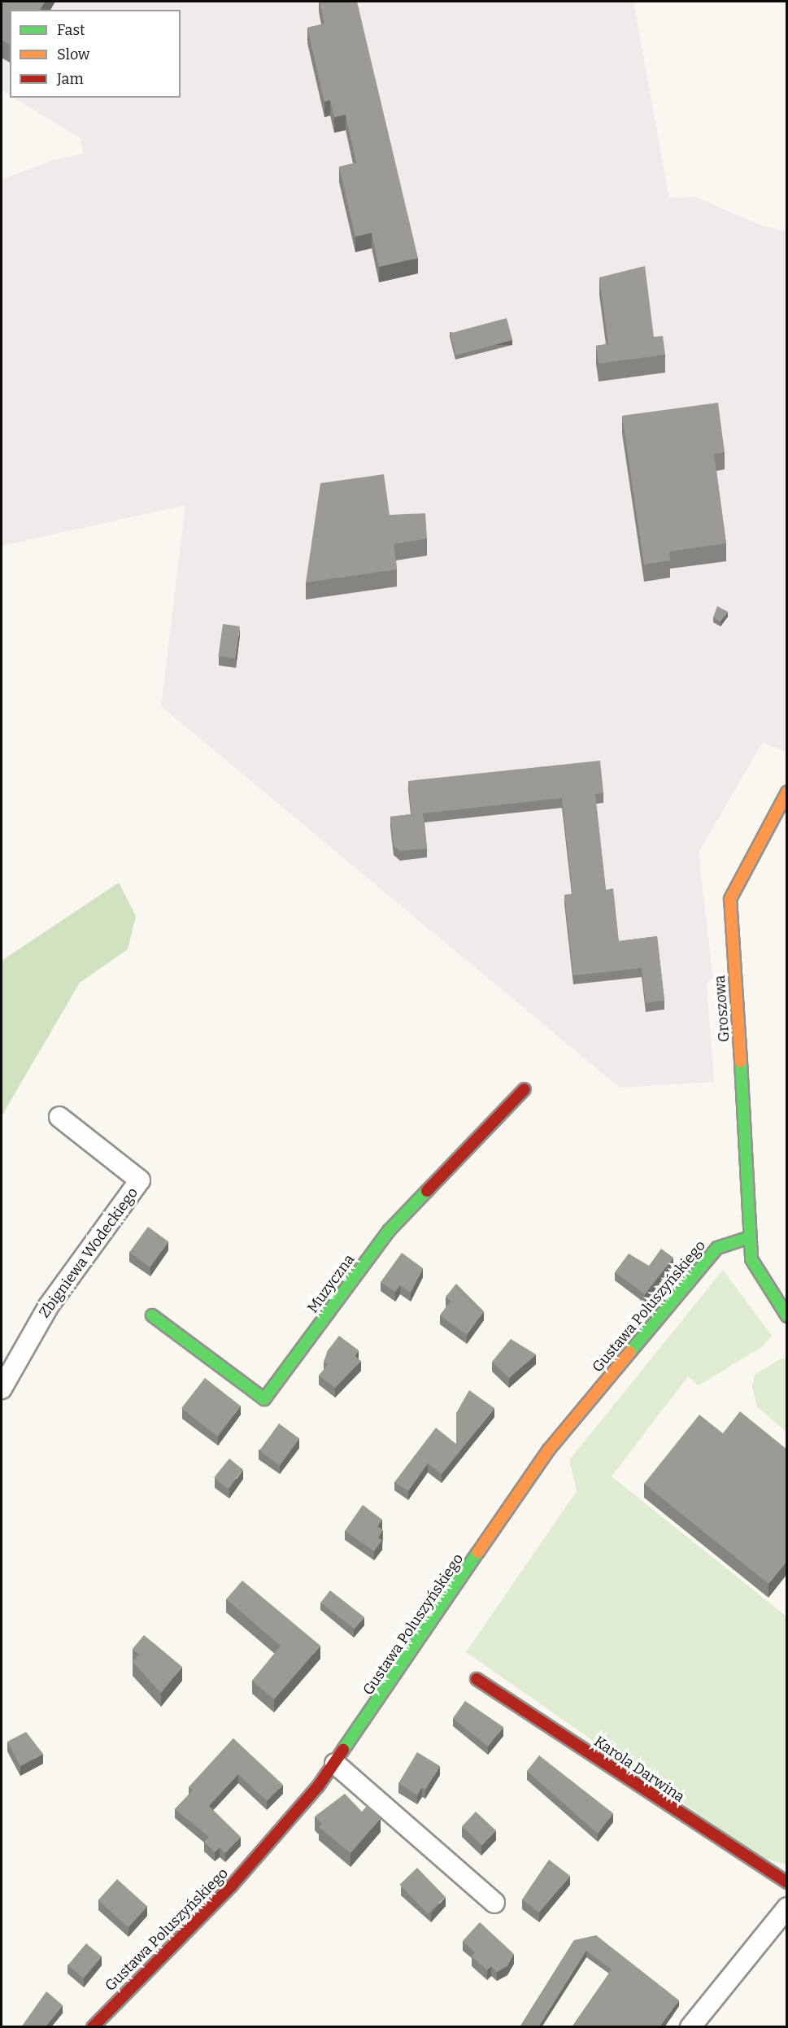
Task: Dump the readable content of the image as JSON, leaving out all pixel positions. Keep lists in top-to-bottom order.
{
  "streets": {
    "street": [
      "Groszowa",
      "Zbigniewa Wodeckiego",
      "Muzyczna",
      "Gustawa Poluszyńskiego",
      "Karola Darwina"
    ]
  },
  "crossings": [
    ["Groszowa", "Gustawa Poluszyńskiego"]
  ],
  "legend": ["Fast", "Slow", "Jam"]
}
